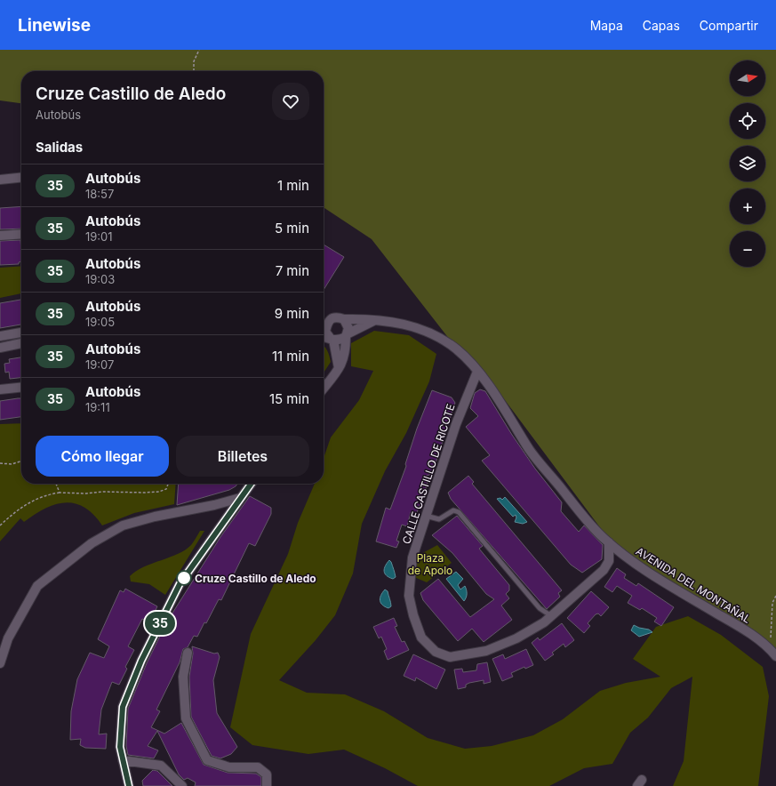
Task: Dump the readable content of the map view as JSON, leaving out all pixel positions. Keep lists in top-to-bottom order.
{
  "streets": {
    "street": ["CALLE CASTILLO DE RICOTE", "AVENIDA DEL MONTAÑAL"]
  },
  "crossings": [
    ["CALLE CASTILLO DE RICOTE", "AVENIDA DEL MONTAÑAL"]
  ],
  "parks": ["Plaza de Apolo"],
  "places": ["Cruze Castillo de Aledo"],
  "lines": ["bus line 35"],
  "north": "right",
  "page": {
    "header": "Linewise",
    "nav": ["Mapa", "Capas", "Compartir"],
    "on_map": "35",
    "map_buttons": ["+", "−"],
    "heading": [
      ["Cruze Castillo de Aledo", "Autobús"],
      "Salidas"
    ],
    "list": [
      {
        "mark": "35",
        "name": "Autobús",
        "note": "18:57",
        "value": "1 min"
      },
      {
        "mark": "35",
        "name": "Autobús",
        "note": "19:01",
        "value": "5 min"
      },
      {
        "mark": "35",
        "name": "Autobús",
        "note": "19:03",
        "value": "7 min"
      },
      {
        "mark": "35",
        "name": "Autobús",
        "note": "19:05",
        "value": "9 min"
      },
      {
        "mark": "35",
        "name": "Autobús",
        "note": "19:07",
        "value": "11 min"
      },
      {
        "mark": "35",
        "name": "Autobús",
        "note": "19:11",
        "value": "15 min"
      }
    ],
    "buttons": ["Cómo llegar", "Billetes"]
  }
}
